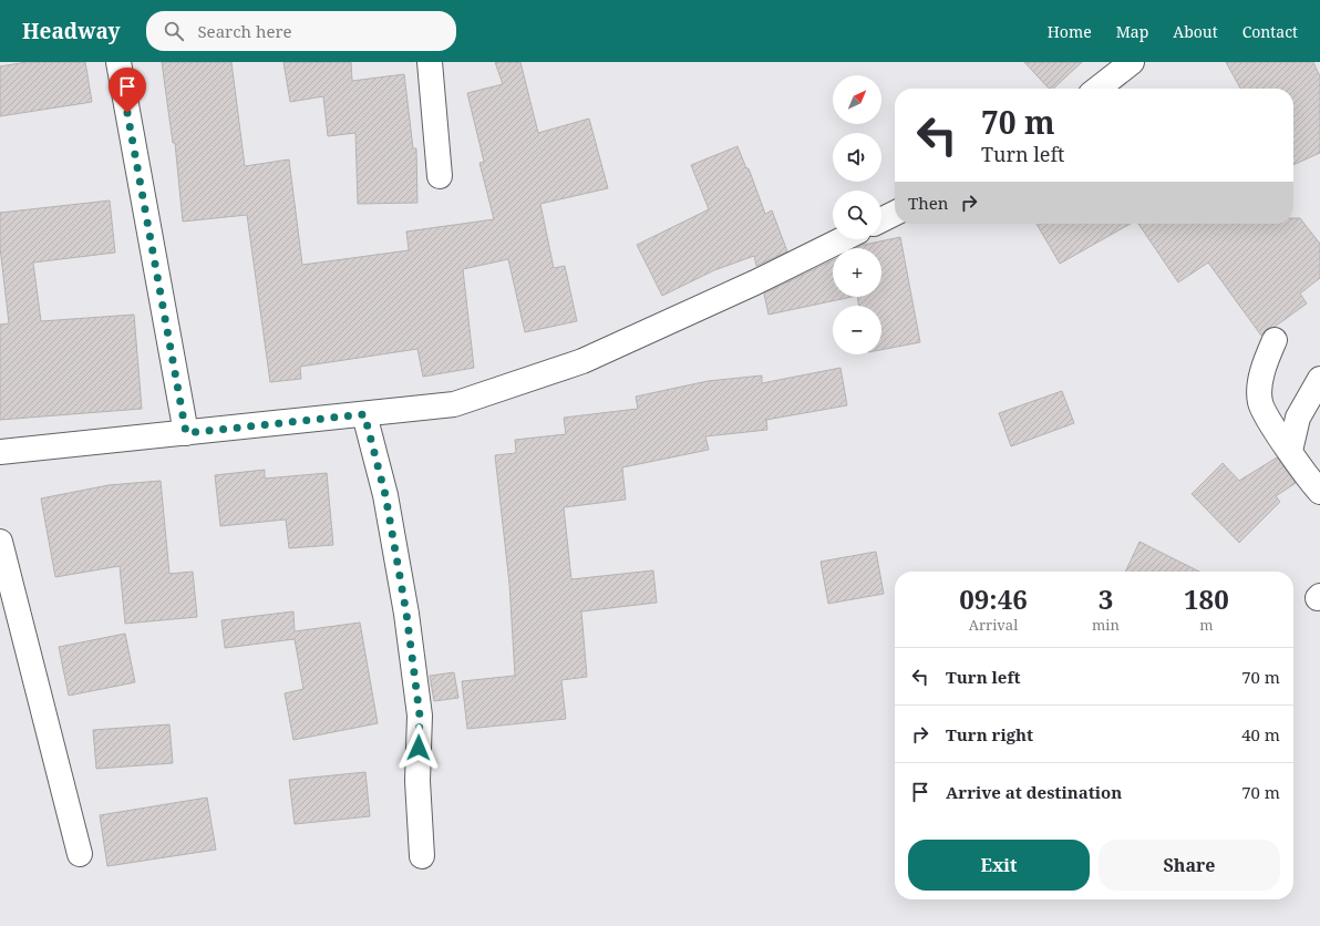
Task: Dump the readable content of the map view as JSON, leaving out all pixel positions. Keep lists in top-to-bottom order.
{
  "north": "top right",
  "page": {
    "header": "Headway",
    "search": "Search here",
    "nav": [
      "Home",
      "Map",
      "About",
      "Contact"
    ],
    "map_buttons": ["+", "−"],
    "turn": ["70 m", "Turn left"],
    "then": "Then",
    "eta": [
      "09:46",
      "Arrival",
      "3",
      "min",
      "180",
      "m"
    ],
    "list": [
      {
        "name": "Turn left",
        "value": "70 m"
      },
      {
        "name": "Turn right",
        "value": "40 m"
      },
      {
        "name": "Arrive at destination",
        "value": "70 m"
      }
    ],
    "buttons": ["Exit", "Share"]
  }
}
